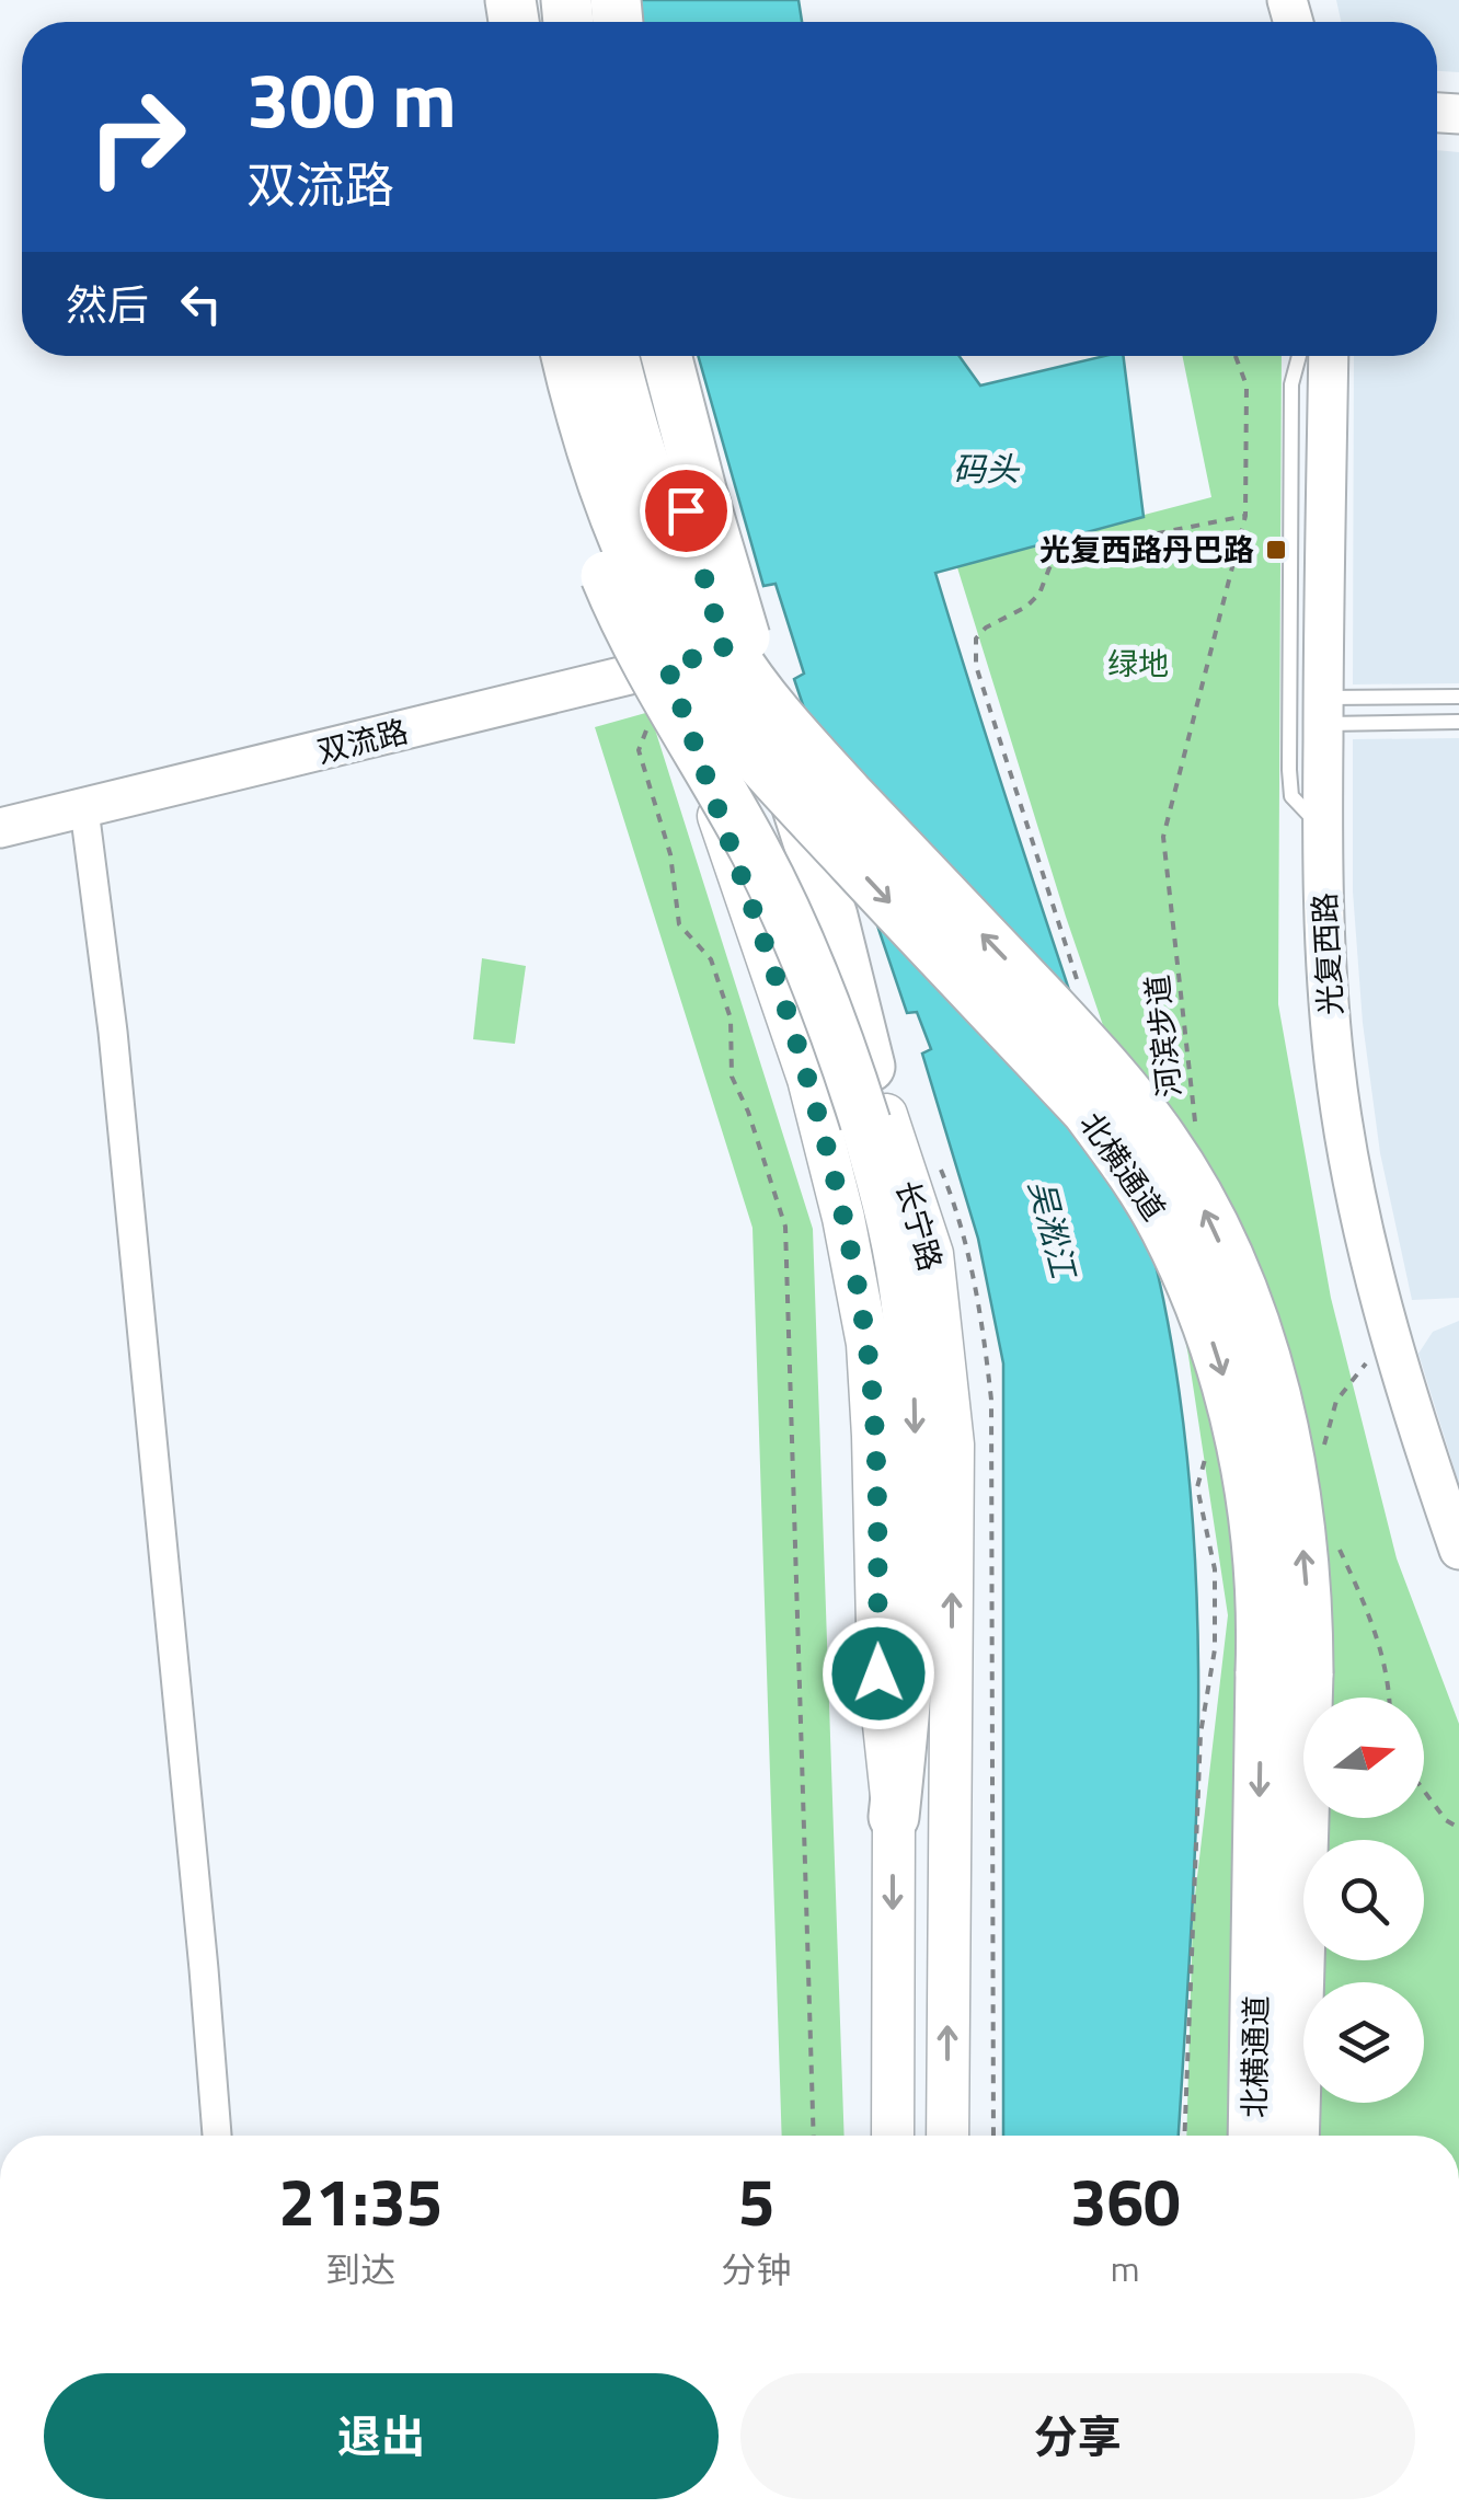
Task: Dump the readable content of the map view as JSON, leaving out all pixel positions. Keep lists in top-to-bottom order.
{
  "streets": {
    "highway": ["北横通道"],
    "main road": ["长宁路"],
    "street": ["双流路", "光复西路"],
    "path": ["河滨步道"]
  },
  "crossings": [
    ["双流路", "长宁路"]
  ],
  "water": ["码头", "吴淞江"],
  "parks": ["绿地"],
  "places": {
    "transit": ["光复西路丹巴路"]
  },
  "north": "right",
  "page": {
    "turn": ["300 m", "双流路"],
    "then": "然后",
    "eta": [
      "21:35",
      "到达",
      "5",
      "分钟",
      "360",
      "m"
    ],
    "buttons": ["退出", "分享"]
  }
}
